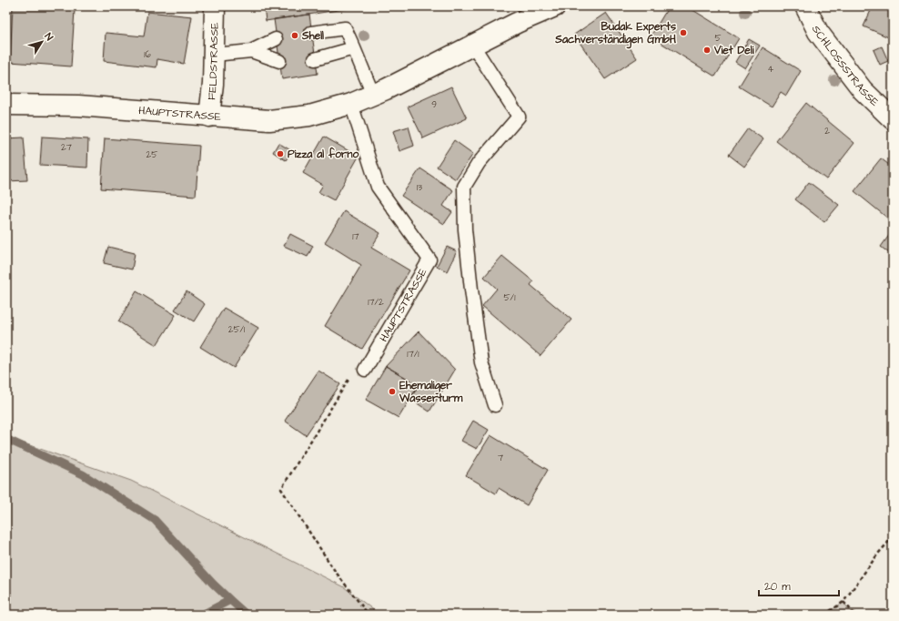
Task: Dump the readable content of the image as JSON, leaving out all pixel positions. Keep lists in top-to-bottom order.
{
  "streets": {
    "main road": ["FELDSTRASSE", "SCHLOSSSTRASSE", "HAUPTSTRASSE"]
  },
  "crossings": [
    ["FELDSTRASSE", "HAUPTSTRASSE"]
  ],
  "places": [
    "Budak Experts Sachverständigen GmbH",
    "Shell",
    "Viet Deli",
    "Pizza al forno",
    "Ehemaliger Wasserturm"
  ],
  "house_numbers": [
    "5",
    "16",
    "4",
    "9",
    "2",
    "27",
    "25",
    "13",
    "17",
    "5/1",
    "17/2",
    "25/1",
    "17/1",
    "7"
  ],
  "scale_bar": "20 m",
  "north": "top right"
}
